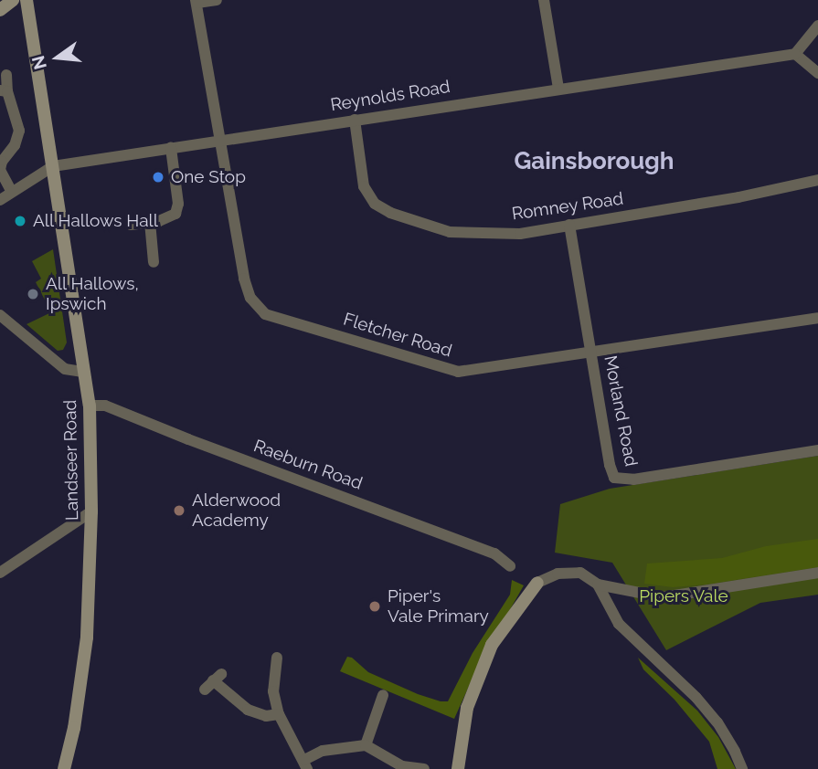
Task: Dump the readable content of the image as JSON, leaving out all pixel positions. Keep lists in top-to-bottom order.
{
  "streets": {
    "street": [
      "Reynolds Road",
      "Romney Road",
      "Fletcher Road",
      "Morland Road",
      "Landseer Road",
      "Raeburn Road"
    ]
  },
  "crossings": [
    ["Reynolds Road", "Romney Road"],
    ["Reynolds Road", "Fletcher Road"],
    ["Reynolds Road", "Landseer Road"],
    ["Romney Road", "Morland Road"],
    ["Fletcher Road", "Morland Road"],
    ["Landseer Road", "Raeburn Road"]
  ],
  "districts": ["Gainsborough"],
  "parks": ["Pipers Vale"],
  "places": [
    "One Stop",
    "All Hallows Hall",
    "All Hallows, Ipswich",
    "Alderwood Academy",
    "Piper's Vale Primary"
  ],
  "north": "left"
}
